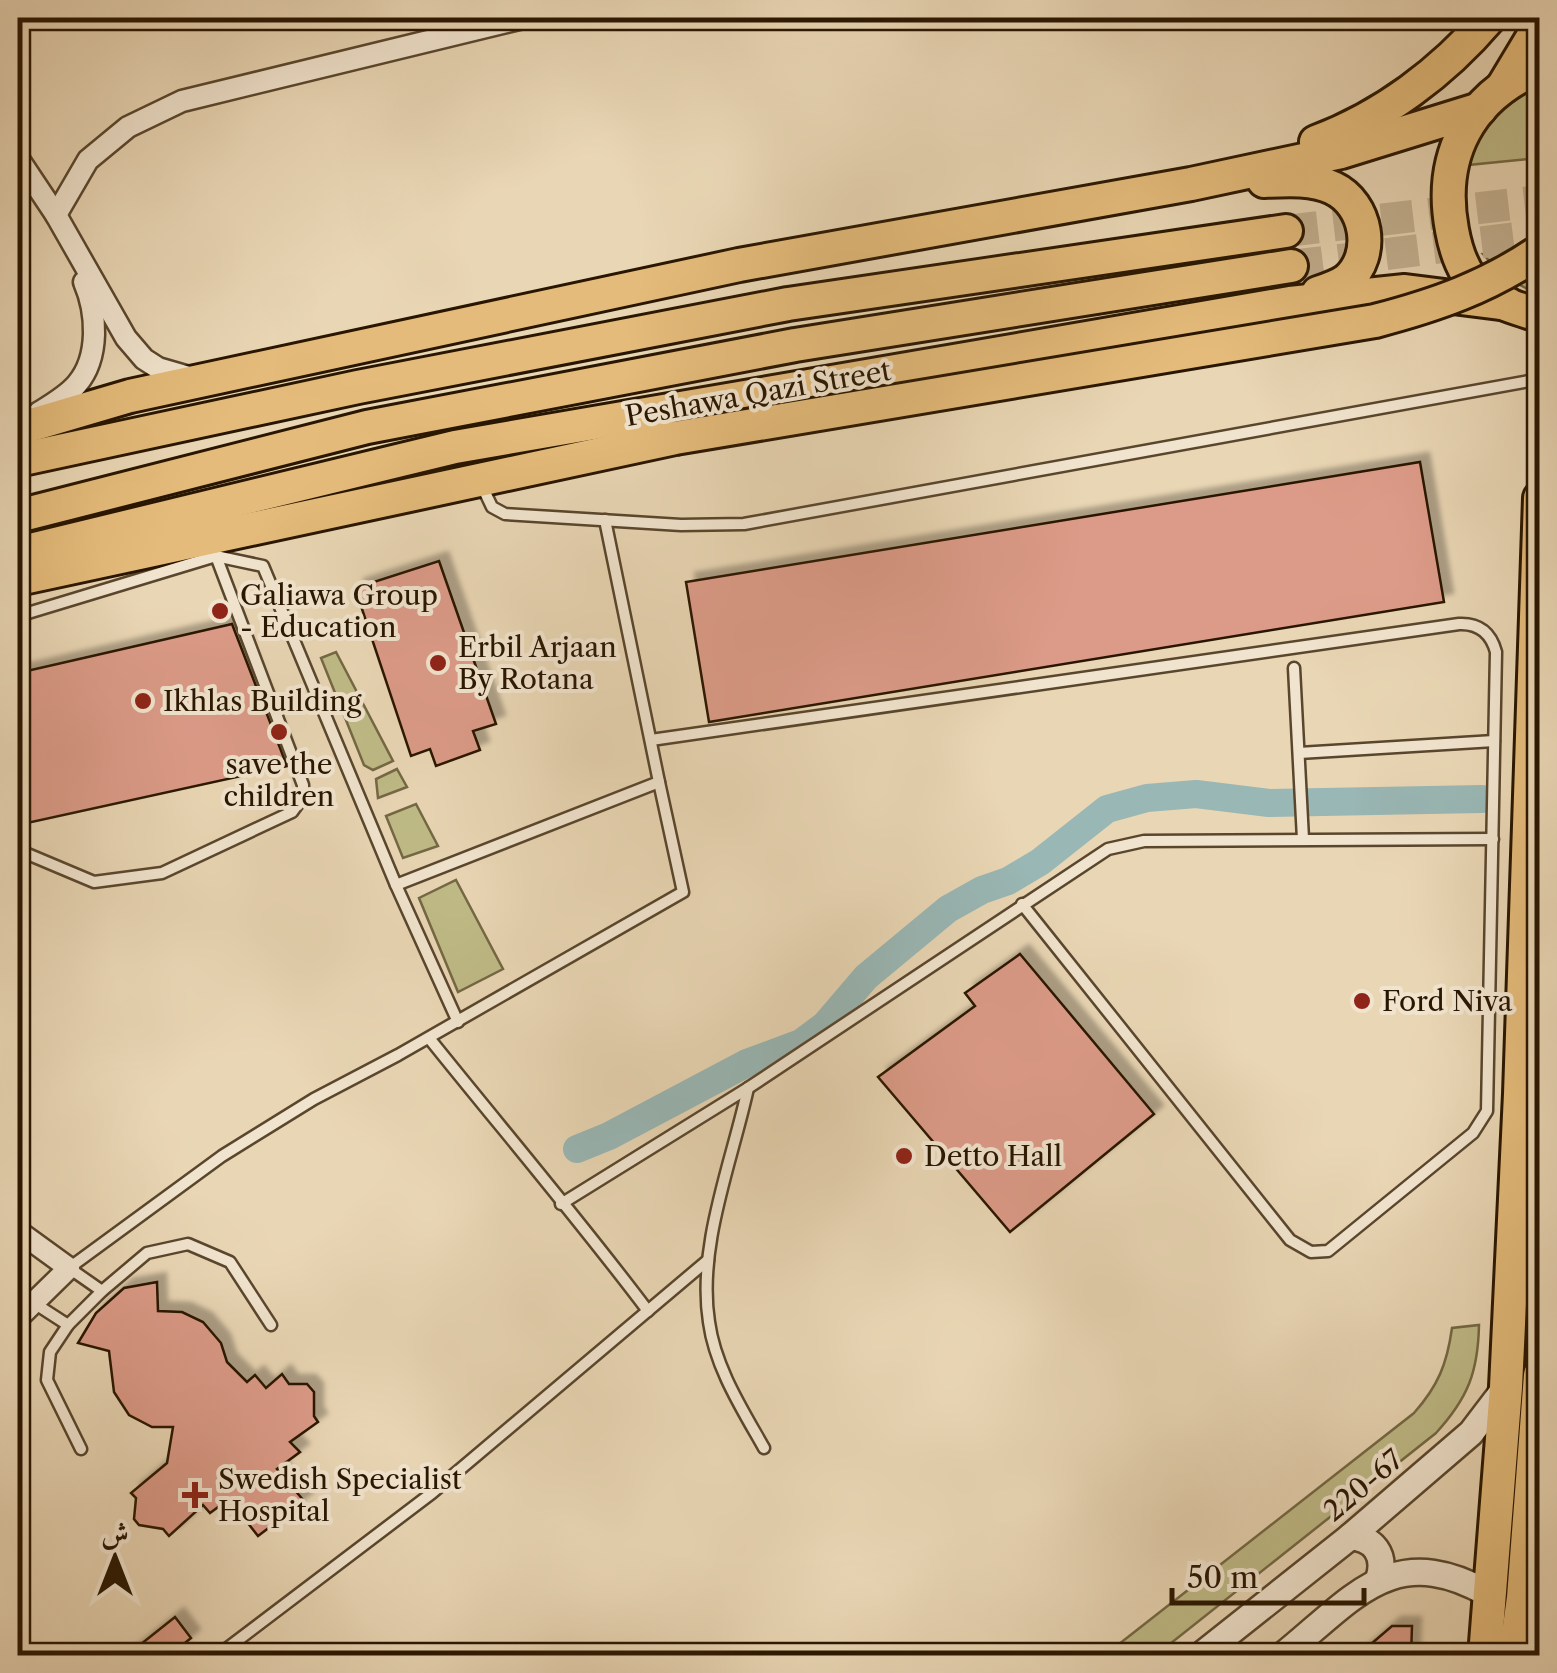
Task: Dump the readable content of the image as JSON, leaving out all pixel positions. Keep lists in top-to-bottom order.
{
  "streets": {
    "main road": ["Peshawa Qazi Street"],
    "street": ["220-67"]
  },
  "places": {
    "other": [
      "Galiawa Group - Education",
      "Erbil Arjaan By Rotana",
      "Ikhlas Building",
      "save the children",
      "Ford Niva",
      "Detto Hall"
    ],
    "health": ["Swedish Specialist Hospital"]
  },
  "scale_bar": "50 m",
  "north": "top"
}
